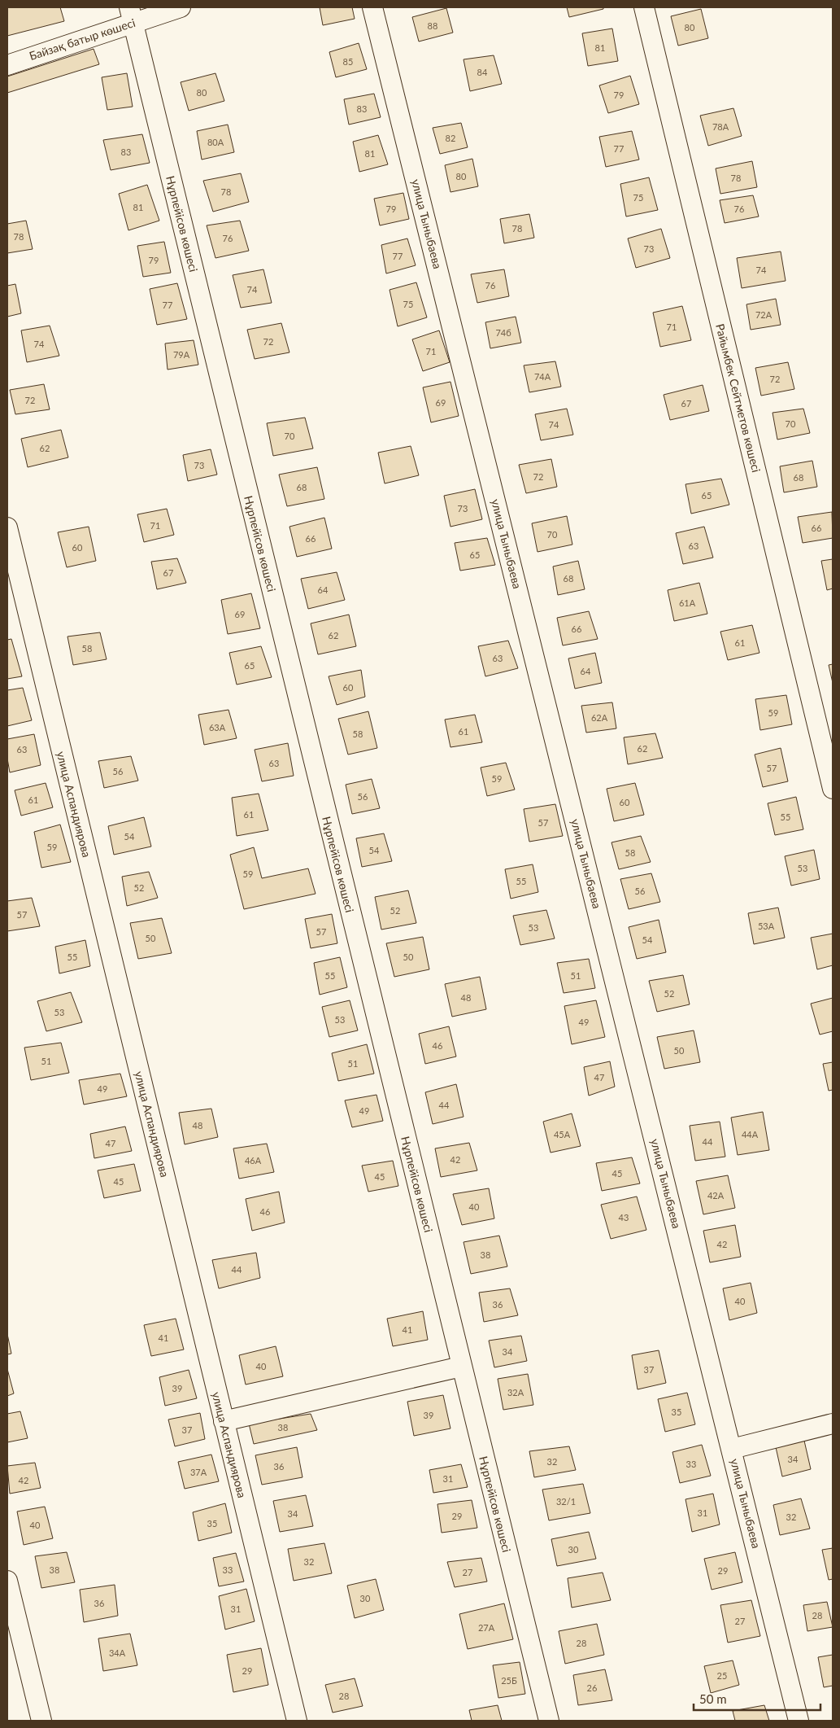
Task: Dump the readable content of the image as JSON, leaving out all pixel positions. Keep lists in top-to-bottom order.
{
  "streets": {
    "street": [
      "Байзақ батыр көшесі",
      "Нұрпейісов көшесі",
      "улица Тыныбаева",
      "Райымбек Сейтметов көшесі",
      "улица Аспандиярова"
    ]
  },
  "crossings": [
    ["Байзақ батыр көшесі", "Нұрпейісов көшесі"]
  ],
  "house_numbers": [
    "88",
    "80",
    "81",
    "85",
    "84",
    "80",
    "79",
    "83",
    "78А",
    "82",
    "80А",
    "77",
    "83",
    "81",
    "80",
    "78",
    "78",
    "75",
    "81",
    "79",
    "76",
    "78",
    "78",
    "76",
    "73",
    "77",
    "79",
    "74",
    "76",
    "74",
    "75",
    "77",
    "72А",
    "71",
    "74б",
    "72",
    "74",
    "71",
    "79А",
    "74А",
    "72",
    "72",
    "69",
    "67",
    "70",
    "74",
    "70",
    "62",
    "73",
    "72",
    "68",
    "68",
    "65",
    "73",
    "71",
    "66",
    "70",
    "66",
    "63",
    "60",
    "65",
    "67",
    "68",
    "64",
    "61А",
    "69",
    "66",
    "62",
    "61",
    "58",
    "63",
    "65",
    "64",
    "60",
    "59",
    "62А",
    "63А",
    "61",
    "58",
    "62",
    "63",
    "63",
    "57",
    "56",
    "59",
    "56",
    "61",
    "60",
    "61",
    "55",
    "57",
    "54",
    "59",
    "54",
    "58",
    "53",
    "59",
    "55",
    "52",
    "56",
    "52",
    "57",
    "53А",
    "53",
    "57",
    "50",
    "54",
    "55",
    "50",
    "55",
    "51",
    "52",
    "48",
    "53",
    "53",
    "49",
    "46",
    "50",
    "51",
    "51",
    "47",
    "49",
    "44",
    "49",
    "48",
    "45А",
    "44А",
    "44",
    "47",
    "42",
    "46А",
    "45",
    "45",
    "45",
    "42А",
    "40",
    "46",
    "43",
    "42",
    "38",
    "44",
    "40",
    "36",
    "41",
    "41",
    "34",
    "40",
    "37",
    "39",
    "32А",
    "35",
    "39",
    "38",
    "37",
    "34",
    "32",
    "33",
    "36",
    "37А",
    "31",
    "42",
    "32/1",
    "31",
    "34",
    "29",
    "32",
    "35",
    "40",
    "30",
    "32",
    "38",
    "33",
    "29",
    "27",
    "30",
    "36",
    "31",
    "28",
    "27",
    "27А",
    "28",
    "34А",
    "29",
    "25",
    "25Б",
    "26",
    "28"
  ],
  "scale_bar": "50 m"
}
